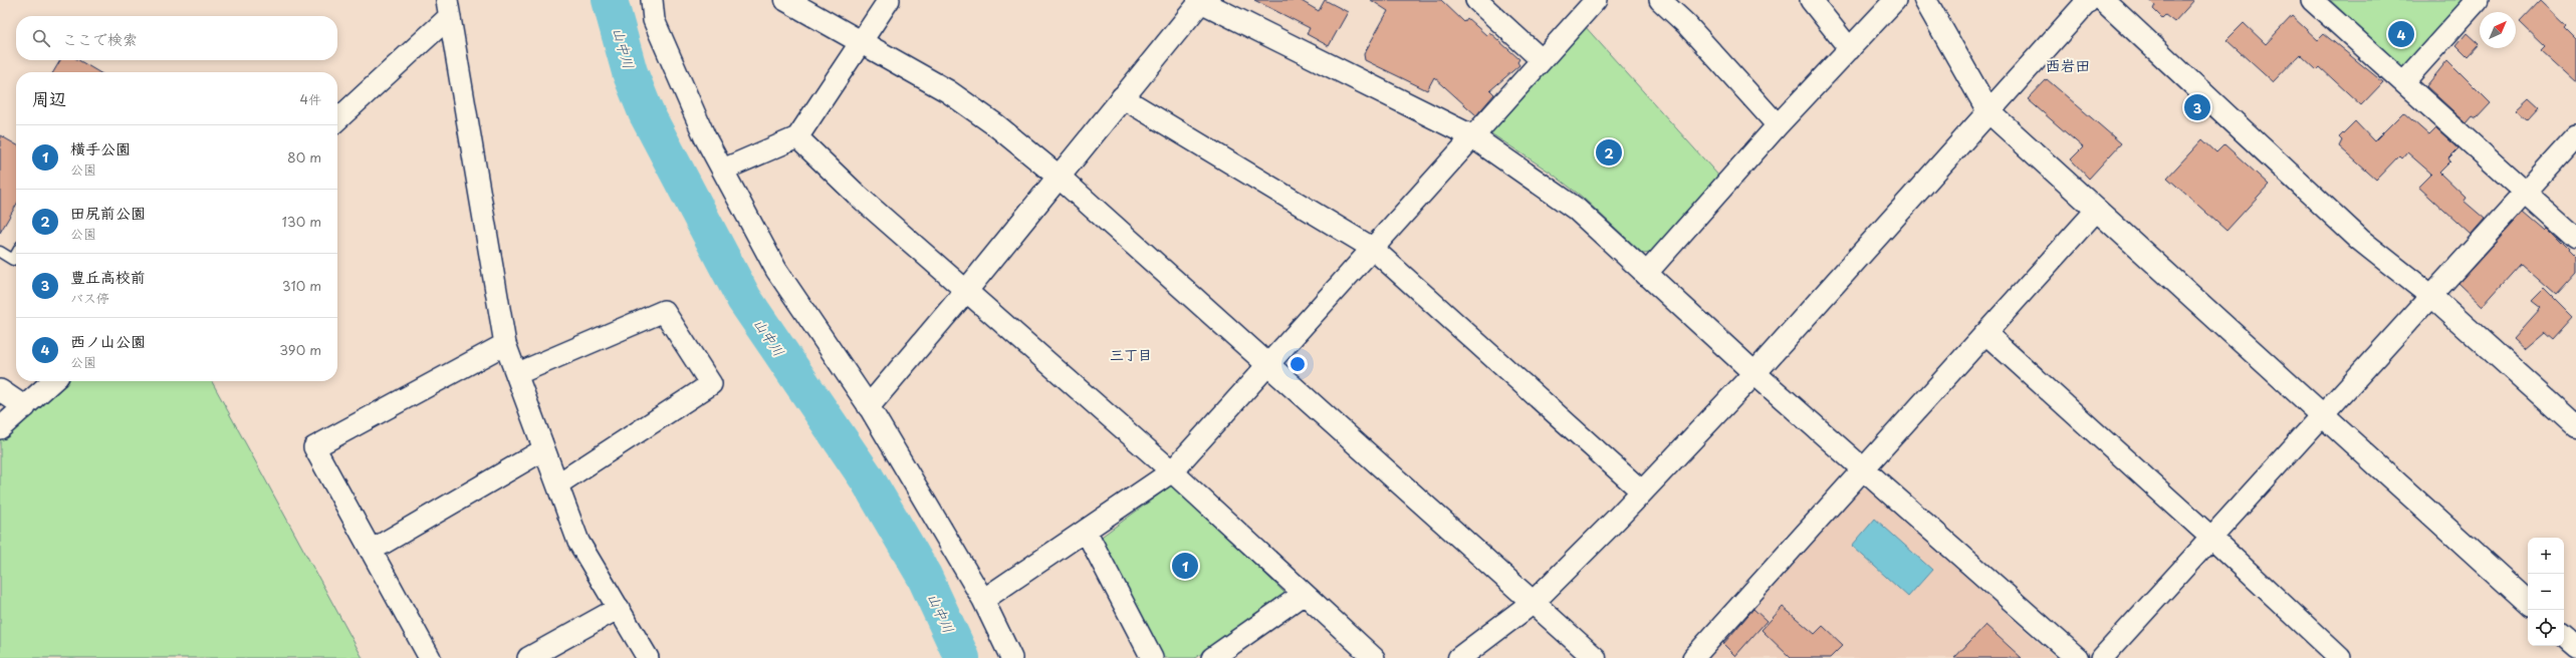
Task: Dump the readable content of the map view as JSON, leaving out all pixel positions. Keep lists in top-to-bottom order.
{
  "districts": ["西岩田", "三丁目"],
  "water": ["山中川"],
  "north": "top right",
  "page": {
    "search": "ここで検索",
    "pins": [
      "4",
      "3",
      "2",
      "1"
    ],
    "heading": ["周辺", "4件"],
    "list": [
      {
        "mark": "1",
        "name": "横手公園",
        "note": "公園",
        "value": "80 m"
      },
      {
        "mark": "2",
        "name": "田尻前公園",
        "note": "公園",
        "value": "130 m"
      },
      {
        "mark": "3",
        "name": "豊丘高校前",
        "note": "バス停",
        "value": "310 m"
      },
      {
        "mark": "4",
        "name": "西ノ山公園",
        "note": "公園",
        "value": "390 m"
      }
    ],
    "map_buttons": ["+", "−"]
  }
}
